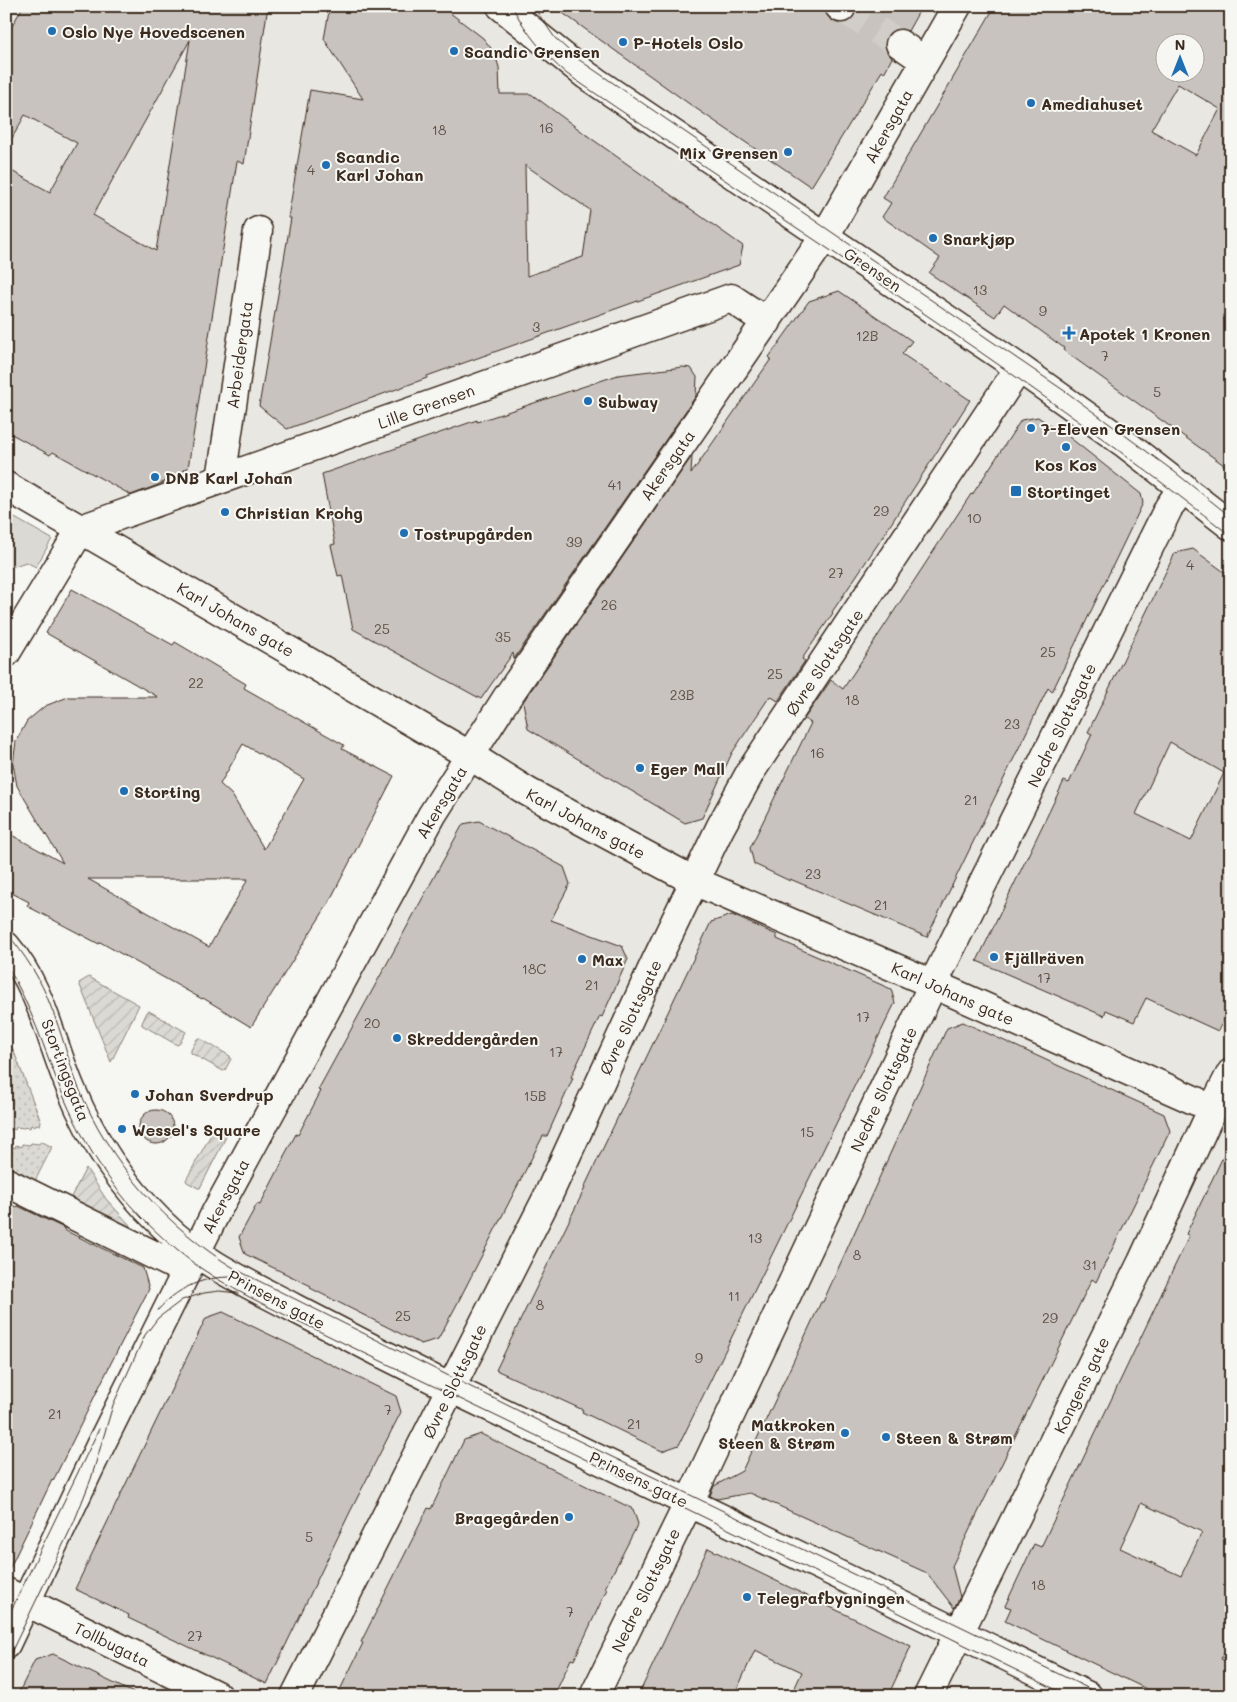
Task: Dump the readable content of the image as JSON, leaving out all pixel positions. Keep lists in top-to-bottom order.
{
  "streets": {
    "street": [
      "Akersgata",
      "Grensen",
      "Arbeidergata",
      "Lille Grensen",
      "Karl Johans gate",
      "Øvre Slottsgate",
      "Nedre Slottsgate",
      "Stortingsgata",
      "Prinsens gate",
      "Kongens gate",
      "Tollbugata"
    ]
  },
  "crossings": [
    ["Akersgata", "Grensen"],
    ["Akersgata", "Lille Grensen"],
    ["Akersgata", "Karl Johans gate"],
    ["Akersgata", "Stortingsgata"],
    ["Akersgata", "Prinsens gate"],
    ["Akersgata", "Tollbugata"],
    ["Grensen", "Øvre Slottsgate"],
    ["Grensen", "Nedre Slottsgate"],
    ["Arbeidergata", "Lille Grensen"],
    ["Lille Grensen", "Karl Johans gate"],
    ["Karl Johans gate", "Øvre Slottsgate"],
    ["Karl Johans gate", "Nedre Slottsgate"],
    ["Øvre Slottsgate", "Prinsens gate"],
    ["Nedre Slottsgate", "Prinsens gate"],
    ["Stortingsgata", "Prinsens gate"],
    ["Prinsens gate", "Kongens gate"]
  ],
  "places": {
    "other": [
      "Oslo Nye Hovedscenen",
      "P-Hotels Oslo",
      "Scandic Grensen",
      "Amediahuset",
      "Mix Grensen",
      "Scandic Karl Johan",
      "Snarkjøp",
      "Subway",
      "7-Eleven Grensen",
      "Kos Kos",
      "DNB Karl Johan",
      "Christian Krohg",
      "Tostrupgården",
      "Eger Mall",
      "Storting",
      "Fjällräven",
      "Max",
      "Skreddergården",
      "Johan Sverdrup",
      "Wessel's Square",
      "Matkroken Steen & Strøm",
      "Steen & Strøm",
      "Bragegården",
      "Telegrafbygningen"
    ],
    "health": ["Apotek 1 Kronen"],
    "transit": ["Stortinget"]
  },
  "house_numbers": [
    "16",
    "18",
    "4",
    "13",
    "9",
    "3",
    "12B",
    "7",
    "5",
    "41",
    "29",
    "10",
    "39",
    "4",
    "27",
    "26",
    "25",
    "35",
    "25",
    "25",
    "22",
    "23B",
    "18",
    "23",
    "16",
    "21",
    "23",
    "21",
    "18C",
    "17",
    "21",
    "17",
    "20",
    "17",
    "15B",
    "15",
    "13",
    "8",
    "31",
    "11",
    "8",
    "25",
    "29",
    "9",
    "7",
    "21",
    "21",
    "5",
    "18",
    "7",
    "27"
  ],
  "north": "top"
}
